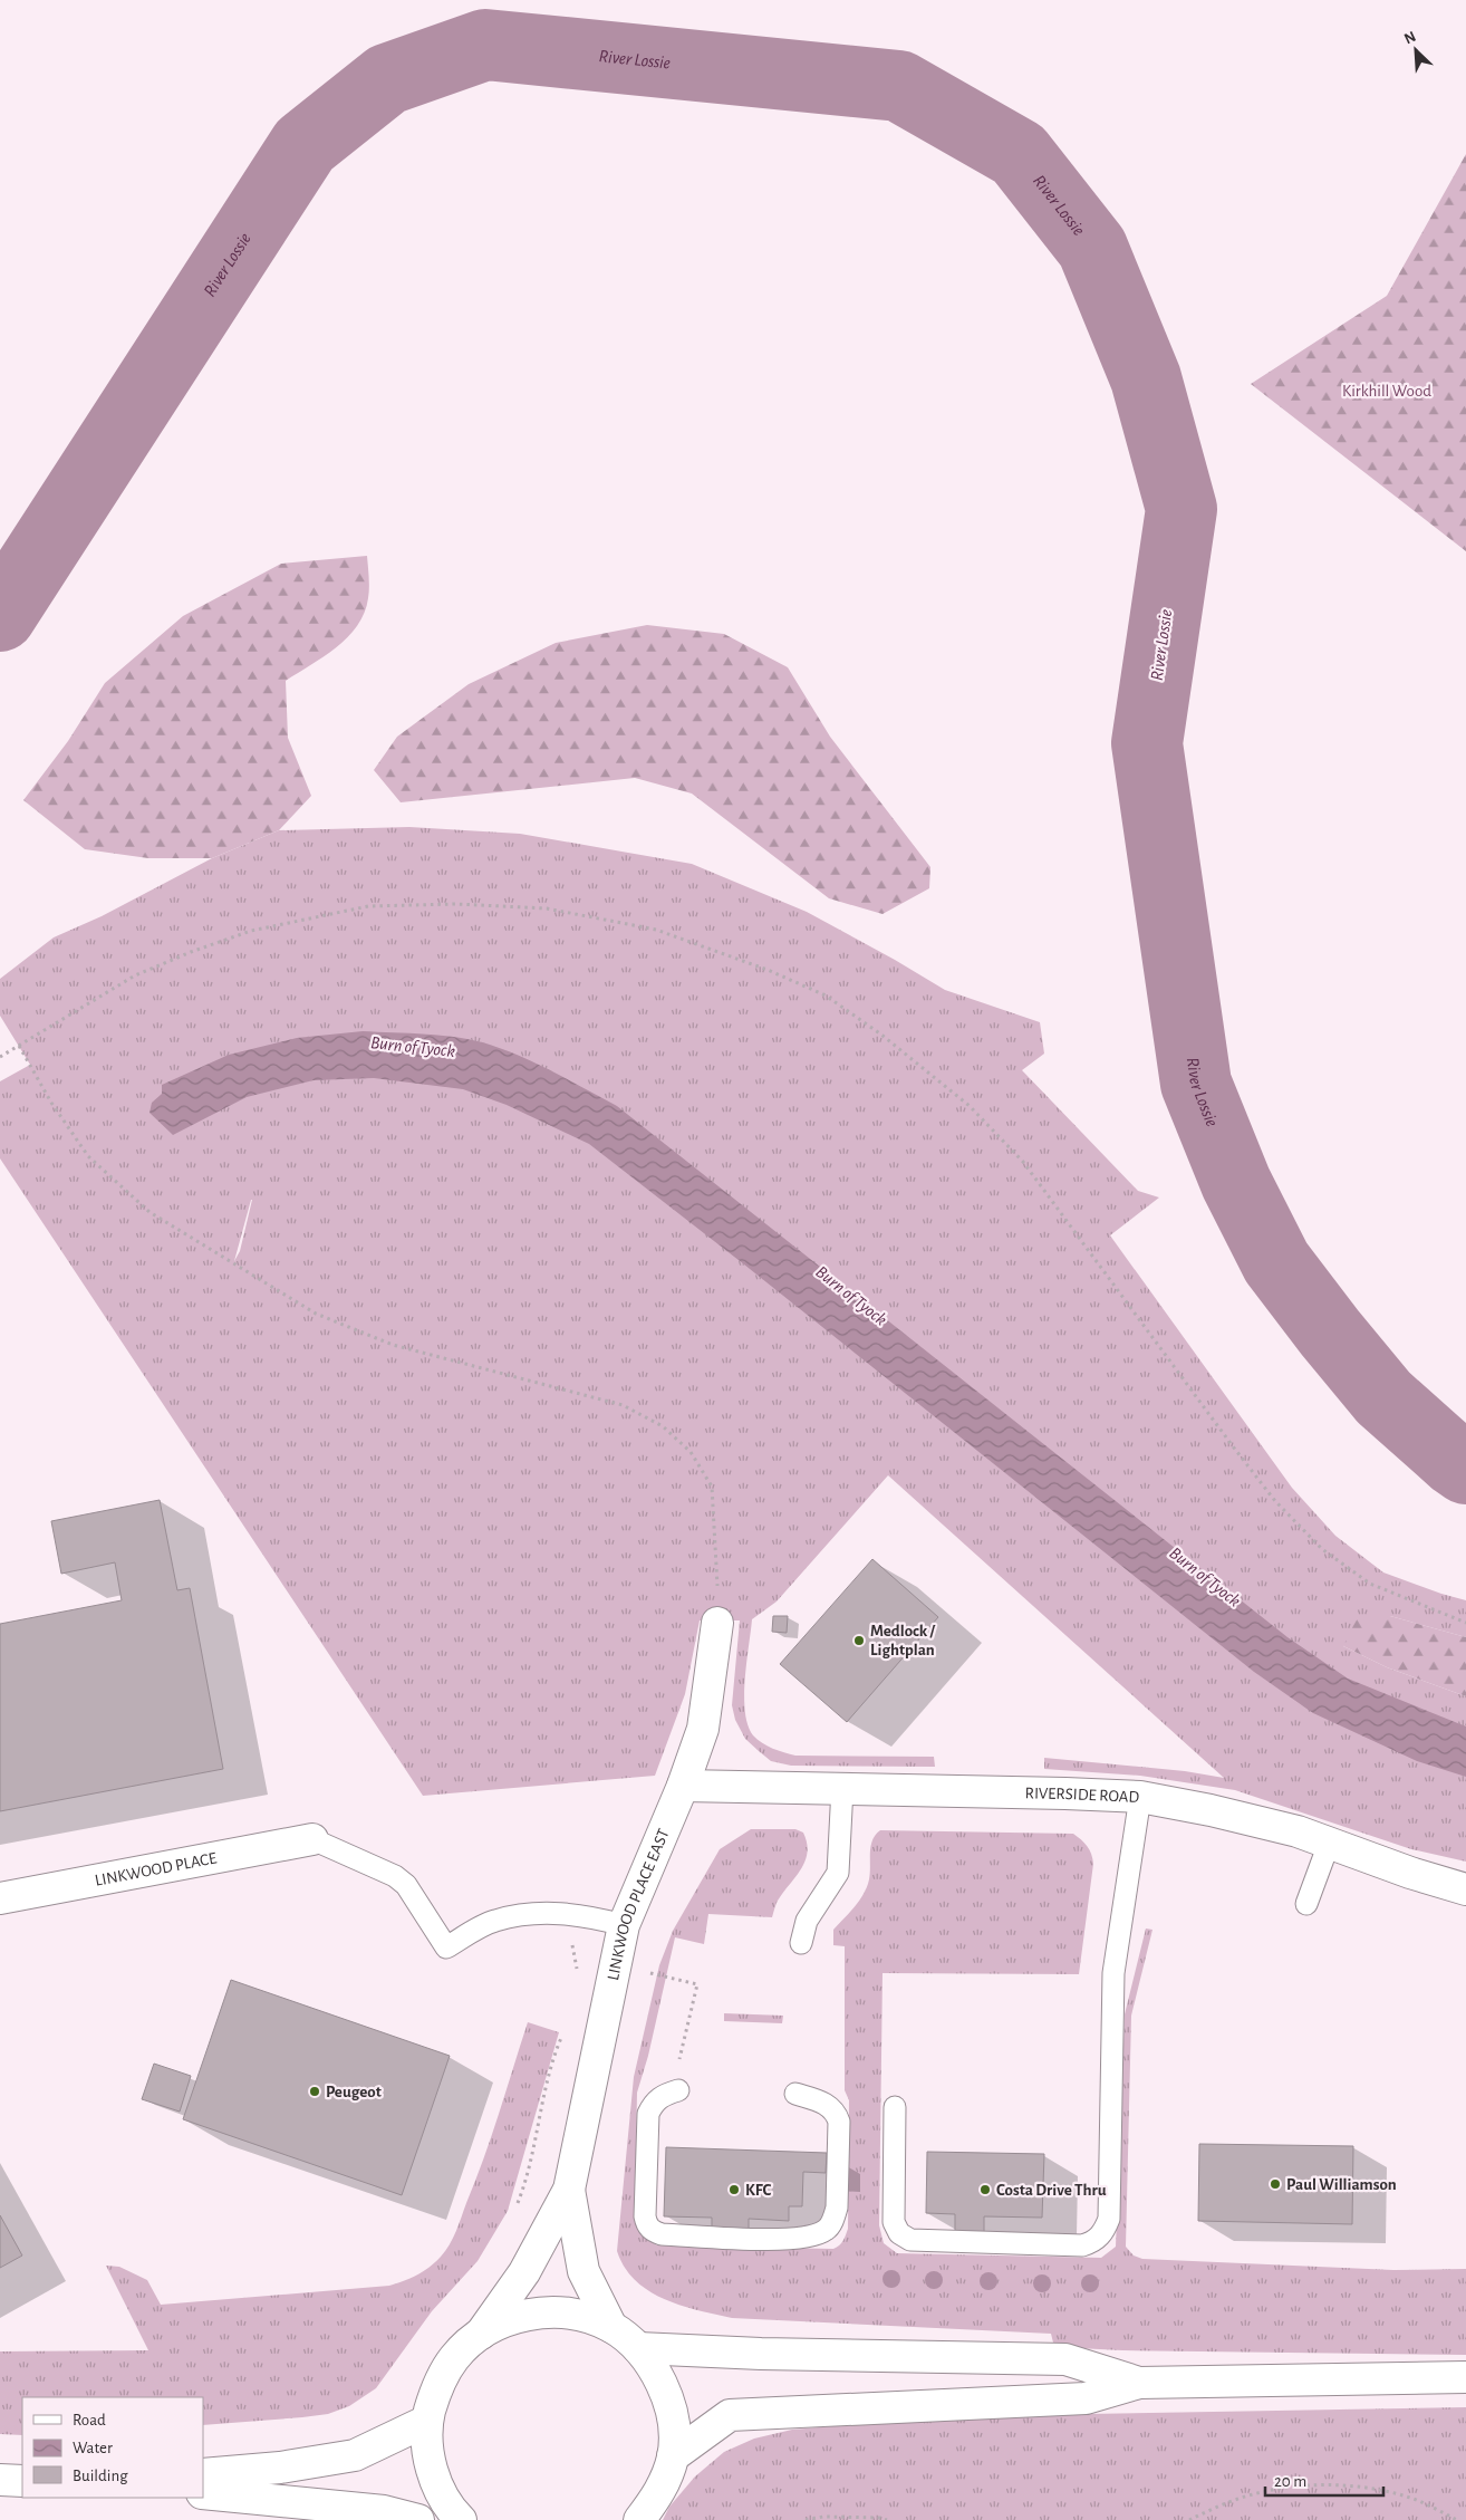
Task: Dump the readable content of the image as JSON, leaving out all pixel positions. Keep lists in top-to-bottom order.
{
  "streets": {
    "main road": ["RIVERSIDE ROAD", "LINKWOOD PLACE", "LINKWOOD PLACE EAST"]
  },
  "crossings": [
    ["RIVERSIDE ROAD", "LINKWOOD PLACE EAST"]
  ],
  "water": ["River Lossie", "Burn of Tyock"],
  "parks": ["Kirkhill Wood"],
  "places": [
    "Medlock / Lightplan",
    "Peugeot",
    "Paul Williamson",
    "KFC",
    "Costa Drive Thru"
  ],
  "legend": ["Road", "Water", "Building"],
  "scale_bar": "20 m",
  "north": "top left"
}
